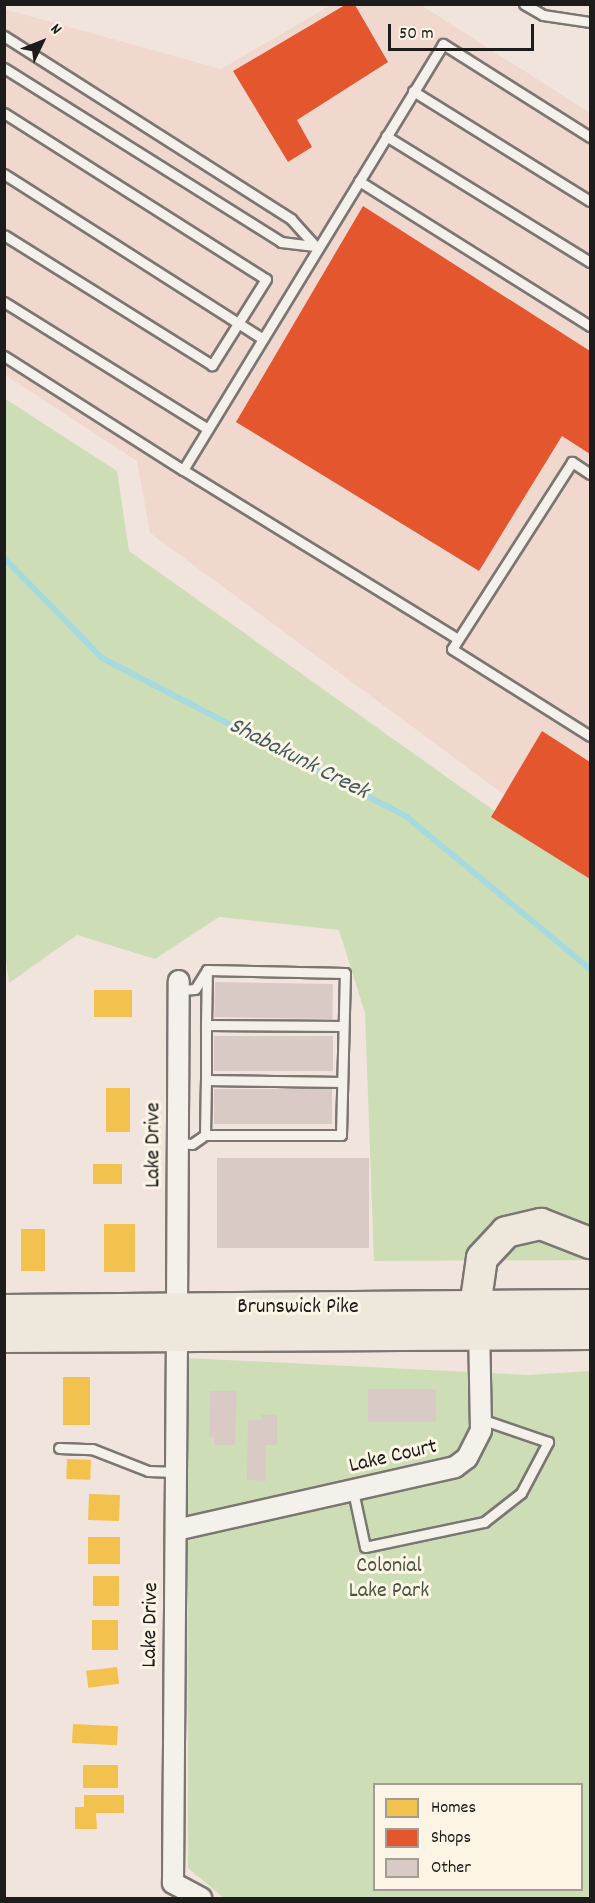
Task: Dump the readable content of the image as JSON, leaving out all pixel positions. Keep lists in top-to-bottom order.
{
  "streets": {
    "main road": ["Brunswick Pike"],
    "street": ["Lake Drive", "Lake Court"]
  },
  "crossings": [
    ["Lake Drive", "Brunswick Pike"],
    ["Lake Drive", "Lake Court"],
    ["Brunswick Pike", "Lake Court"]
  ],
  "water": ["Shabakunk Creek"],
  "parks": ["Colonial Lake Park"],
  "legend": ["Homes", "Shops", "Other"],
  "scale_bar": "50 m",
  "north": "top right"
}
